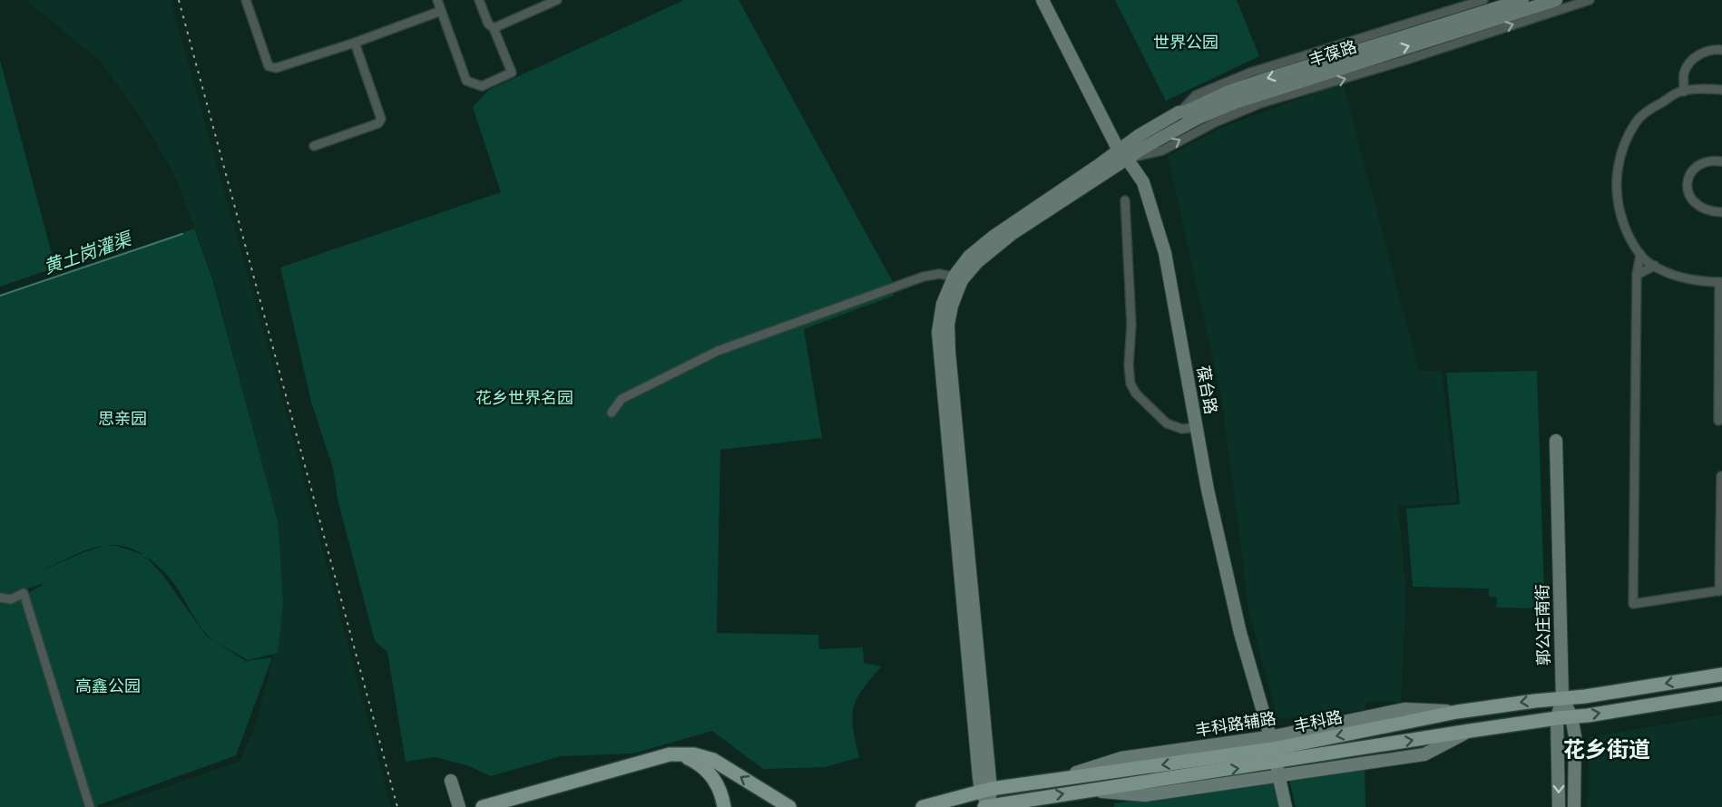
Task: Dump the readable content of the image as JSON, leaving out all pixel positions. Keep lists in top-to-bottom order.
{
  "streets": {
    "main road": [
      "丰葆路",
      "葆台路",
      "郭公庄南街",
      "丰科路"
    ]
  },
  "crossings": [
    ["丰葆路", "葆台路"],
    ["葆台路", "丰科路"],
    ["郭公庄南街", "丰科路"]
  ],
  "districts": ["花乡街道"],
  "water": ["黄土岗灌渠"],
  "parks": [
    "世界公园",
    "花乡世界名园",
    "思亲园",
    "高鑫公园"
  ]
}
